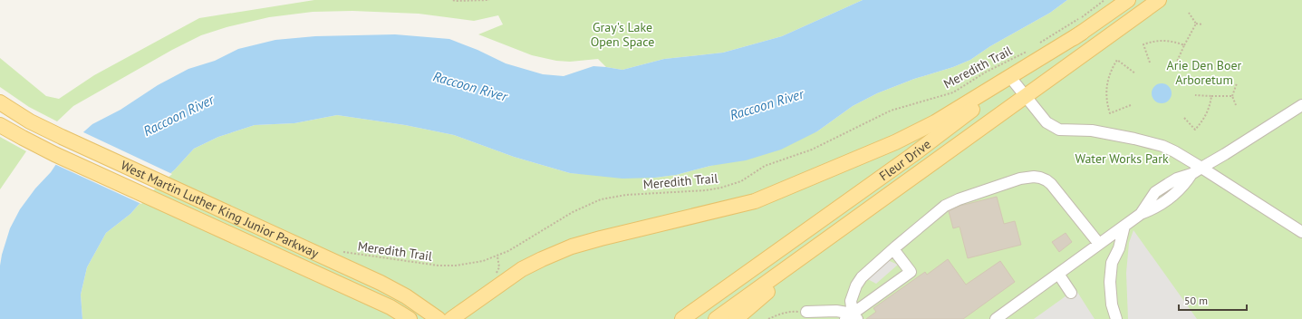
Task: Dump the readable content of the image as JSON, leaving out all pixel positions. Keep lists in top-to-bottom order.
{
  "streets": {
    "main road": ["Fleur Drive", "West Martin Luther King Junior Parkway"],
    "path": ["Meredith Trail"]
  },
  "water": ["Raccoon River"],
  "parks": ["Gray's Lake Open Space", "Arie Den Boer Arboretum", "Water Works Park"],
  "scale_bar": "50 m"
}
